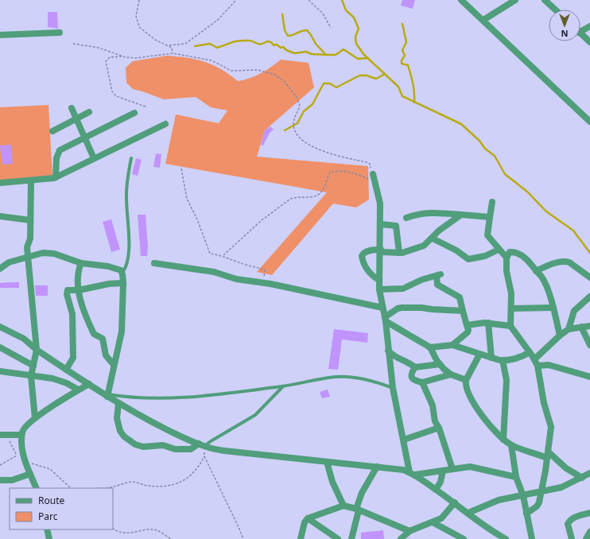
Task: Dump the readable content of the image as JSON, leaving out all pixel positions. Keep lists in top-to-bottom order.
{
  "legend": ["Route", "Parc"],
  "north": "bottom"
}
